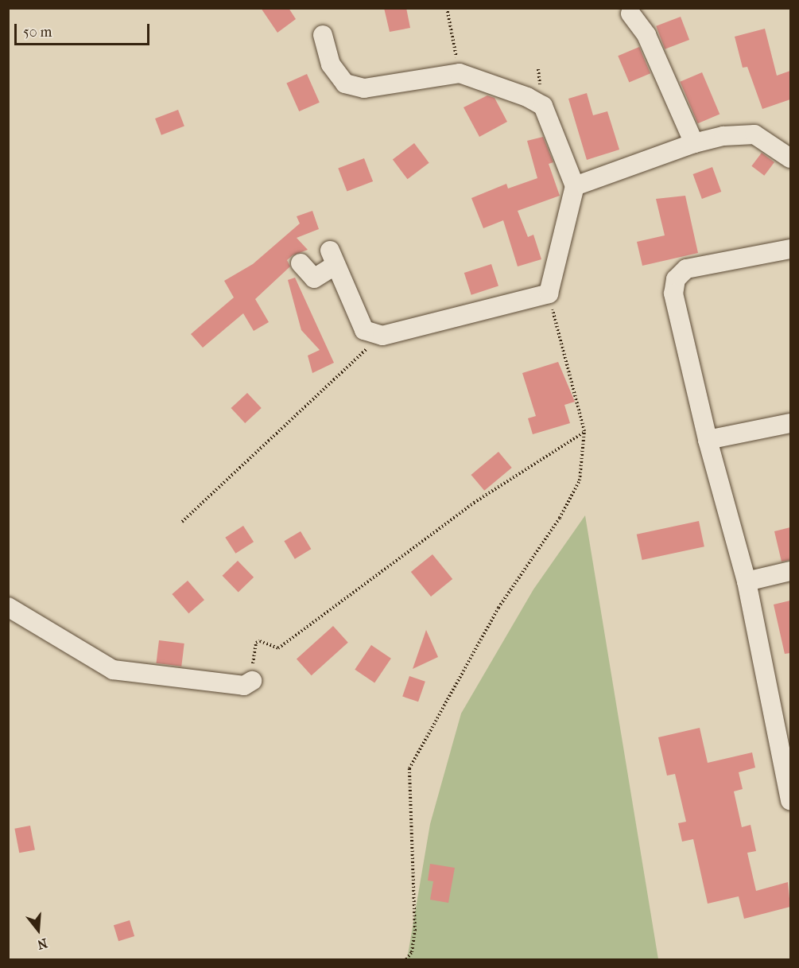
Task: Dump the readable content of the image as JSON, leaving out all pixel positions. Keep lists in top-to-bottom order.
{
  "scale_bar": "50 m",
  "north": "bottom"
}
